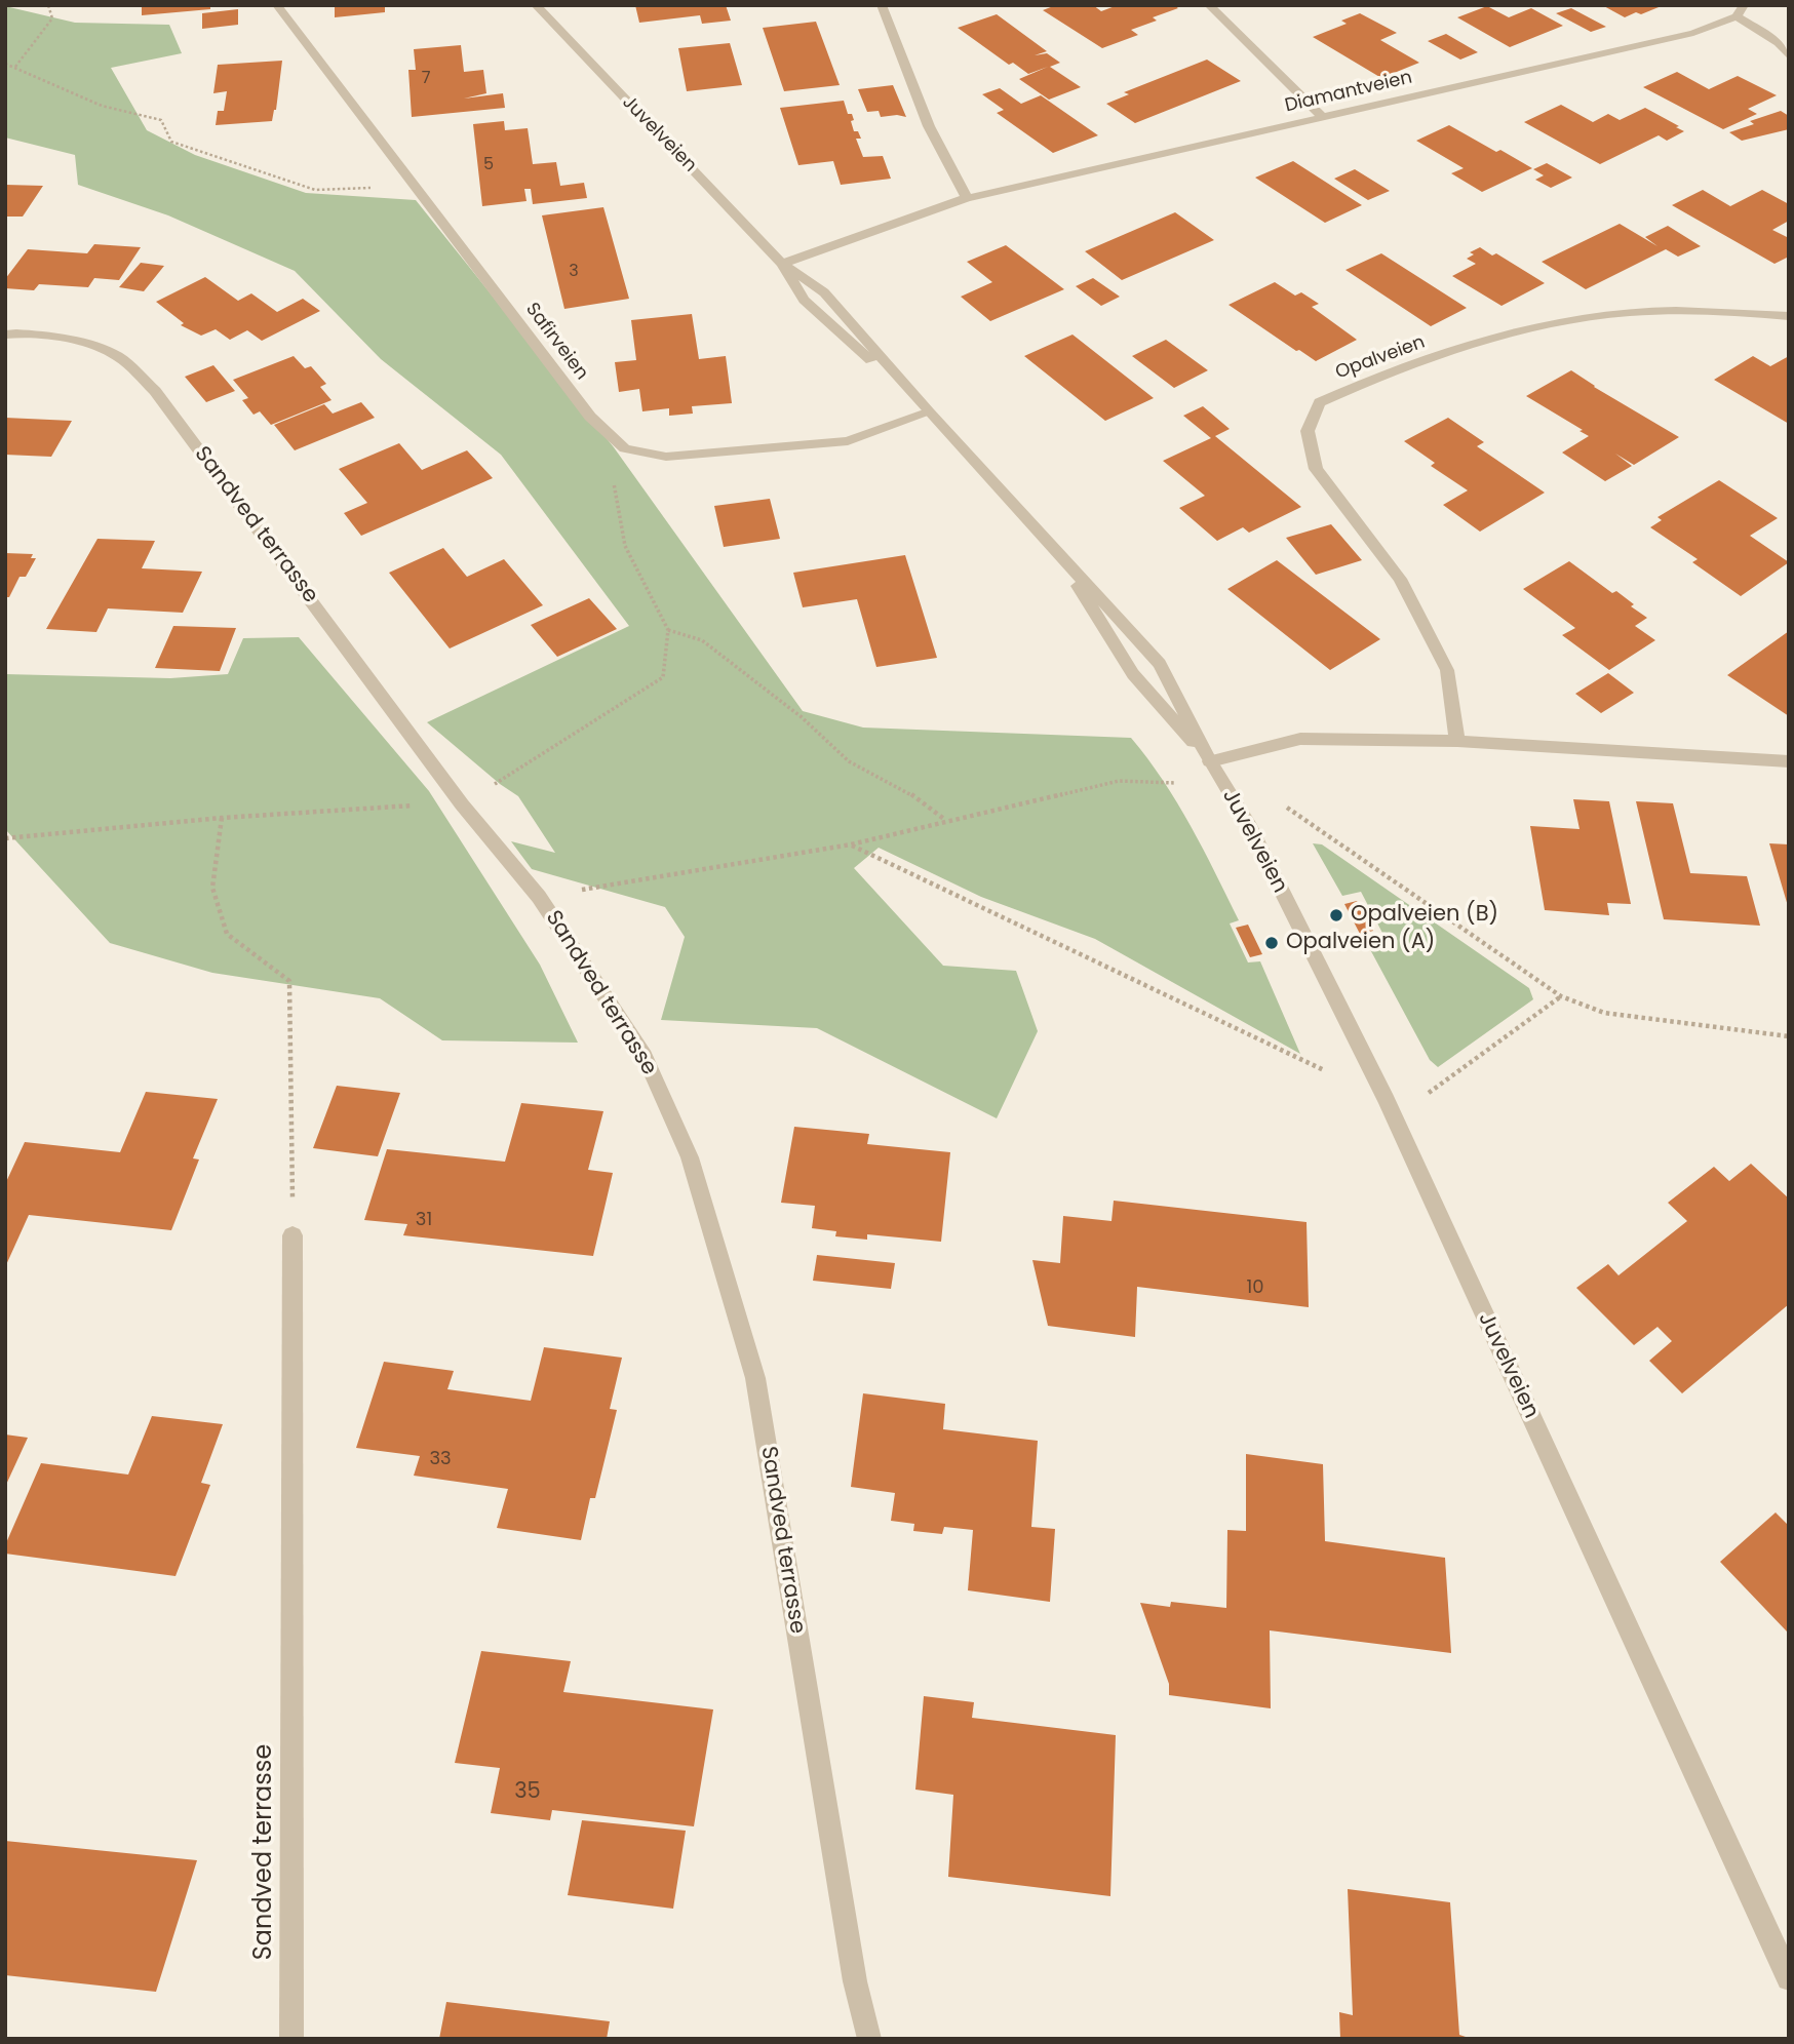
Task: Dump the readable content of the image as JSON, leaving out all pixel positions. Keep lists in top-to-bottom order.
{
  "streets": {
    "street": [
      "Diamantveien",
      "Juvelveien",
      "Safirveien",
      "Opalveien",
      "Sandved terrasse"
    ]
  },
  "crossings": [
    ["Diamantveien", "Juvelveien"],
    ["Juvelveien", "Safirveien"]
  ],
  "places": ["Opalveien (B)", "Opalveien (A)"],
  "house_numbers": [
    "7",
    "5",
    "3",
    "31",
    "10",
    "33",
    "35"
  ]
}
